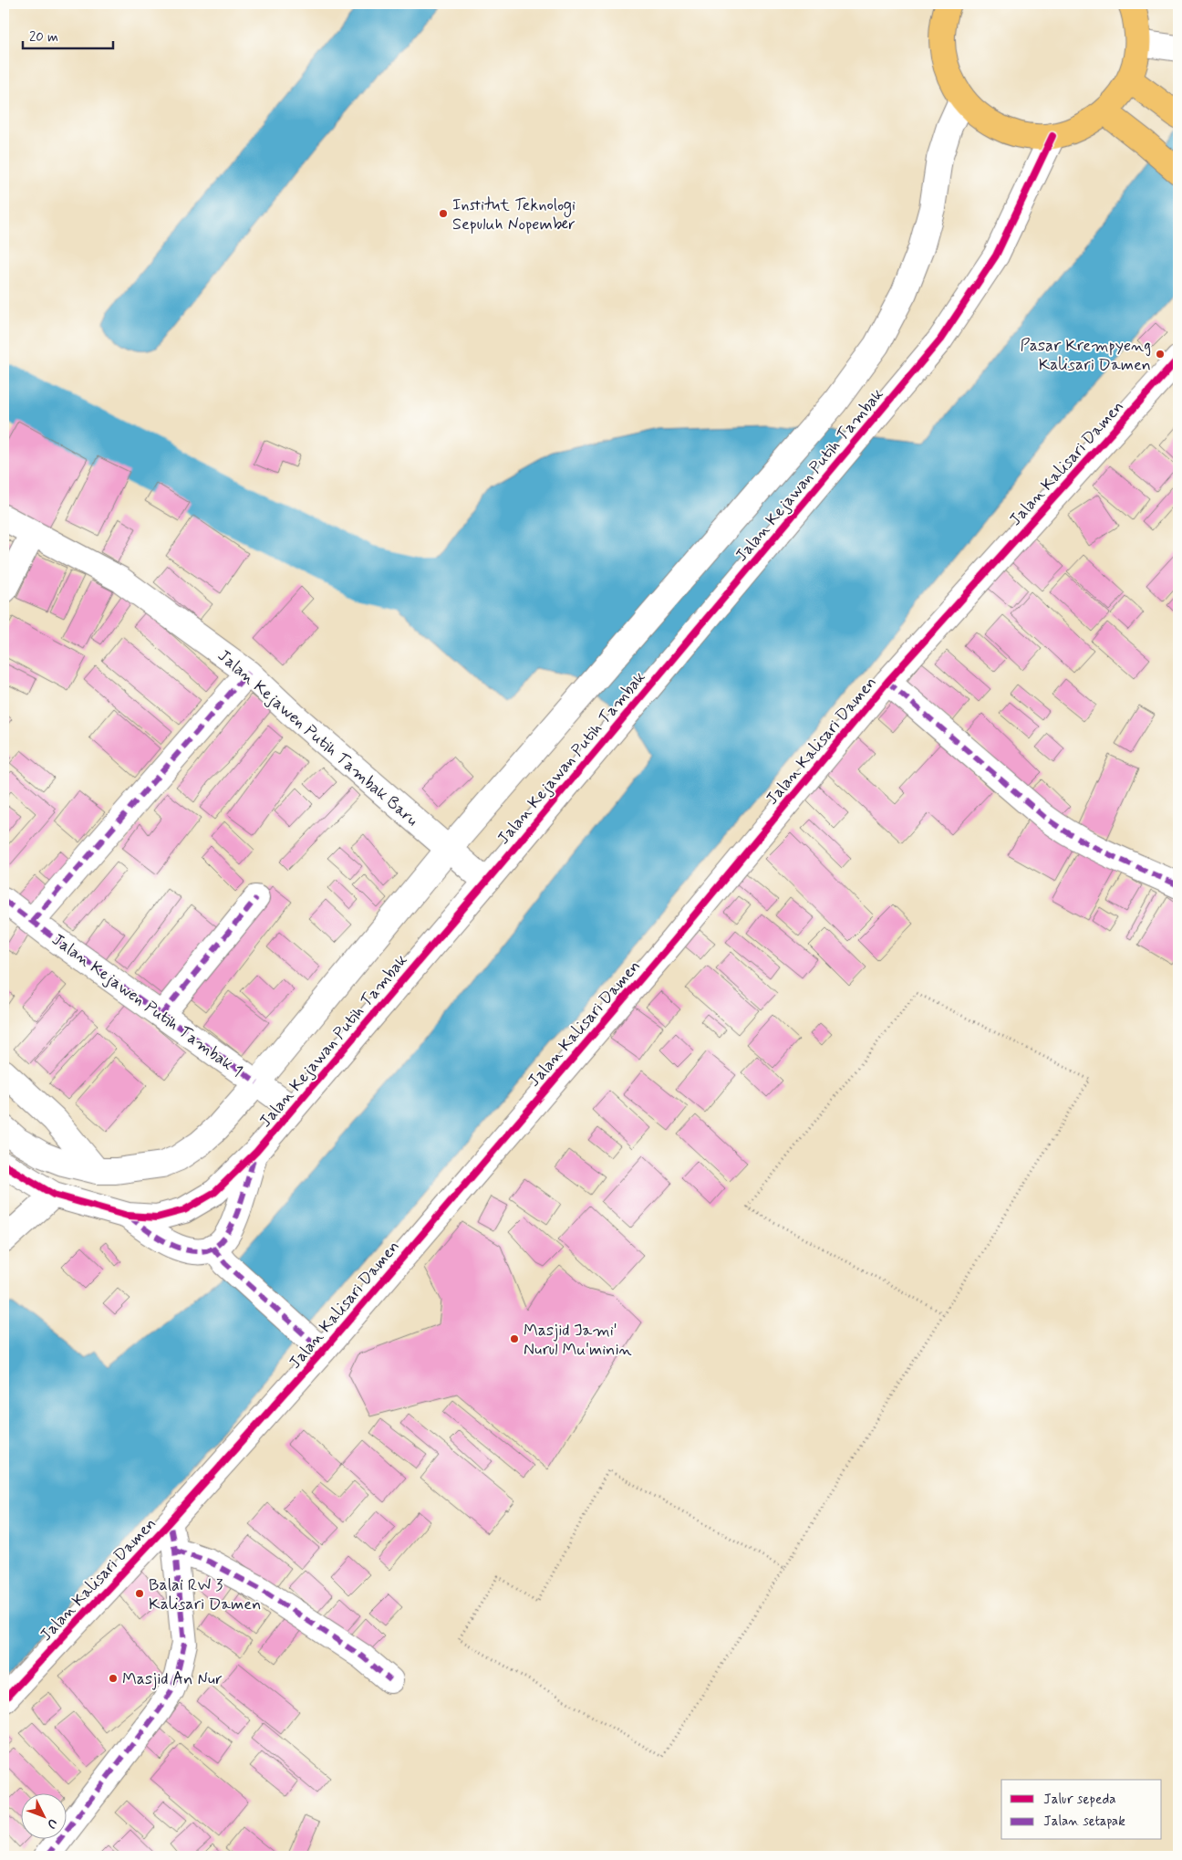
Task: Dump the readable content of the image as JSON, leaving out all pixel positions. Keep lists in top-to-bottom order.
{
  "streets": {
    "street": [
      "Jalan Kalisari Damen",
      "Jalan Kejawan Putih Tambak",
      "Jalan Kejawen Putih Tambak Baru",
      "Jalan Kejawen Putih Tambak 1"
    ]
  },
  "crossings": [
    ["Jalan Kejawan Putih Tambak", "Jalan Kejawen Putih Tambak Baru"],
    ["Jalan Kejawan Putih Tambak", "Jalan Kejawen Putih Tambak 1"]
  ],
  "places": [
    "Institut Teknologi Sepuluh Nopember",
    "Pasar Krempyeng Kalisari Damen",
    "Masjid Jami' Nurul Mu'minin",
    "Balai RW 3 Kalisari Damen",
    "Masjid An Nur"
  ],
  "legend": ["Jalur sepeda", "Jalan setapak"],
  "scale_bar": "20 m",
  "north": "bottom right"
}
